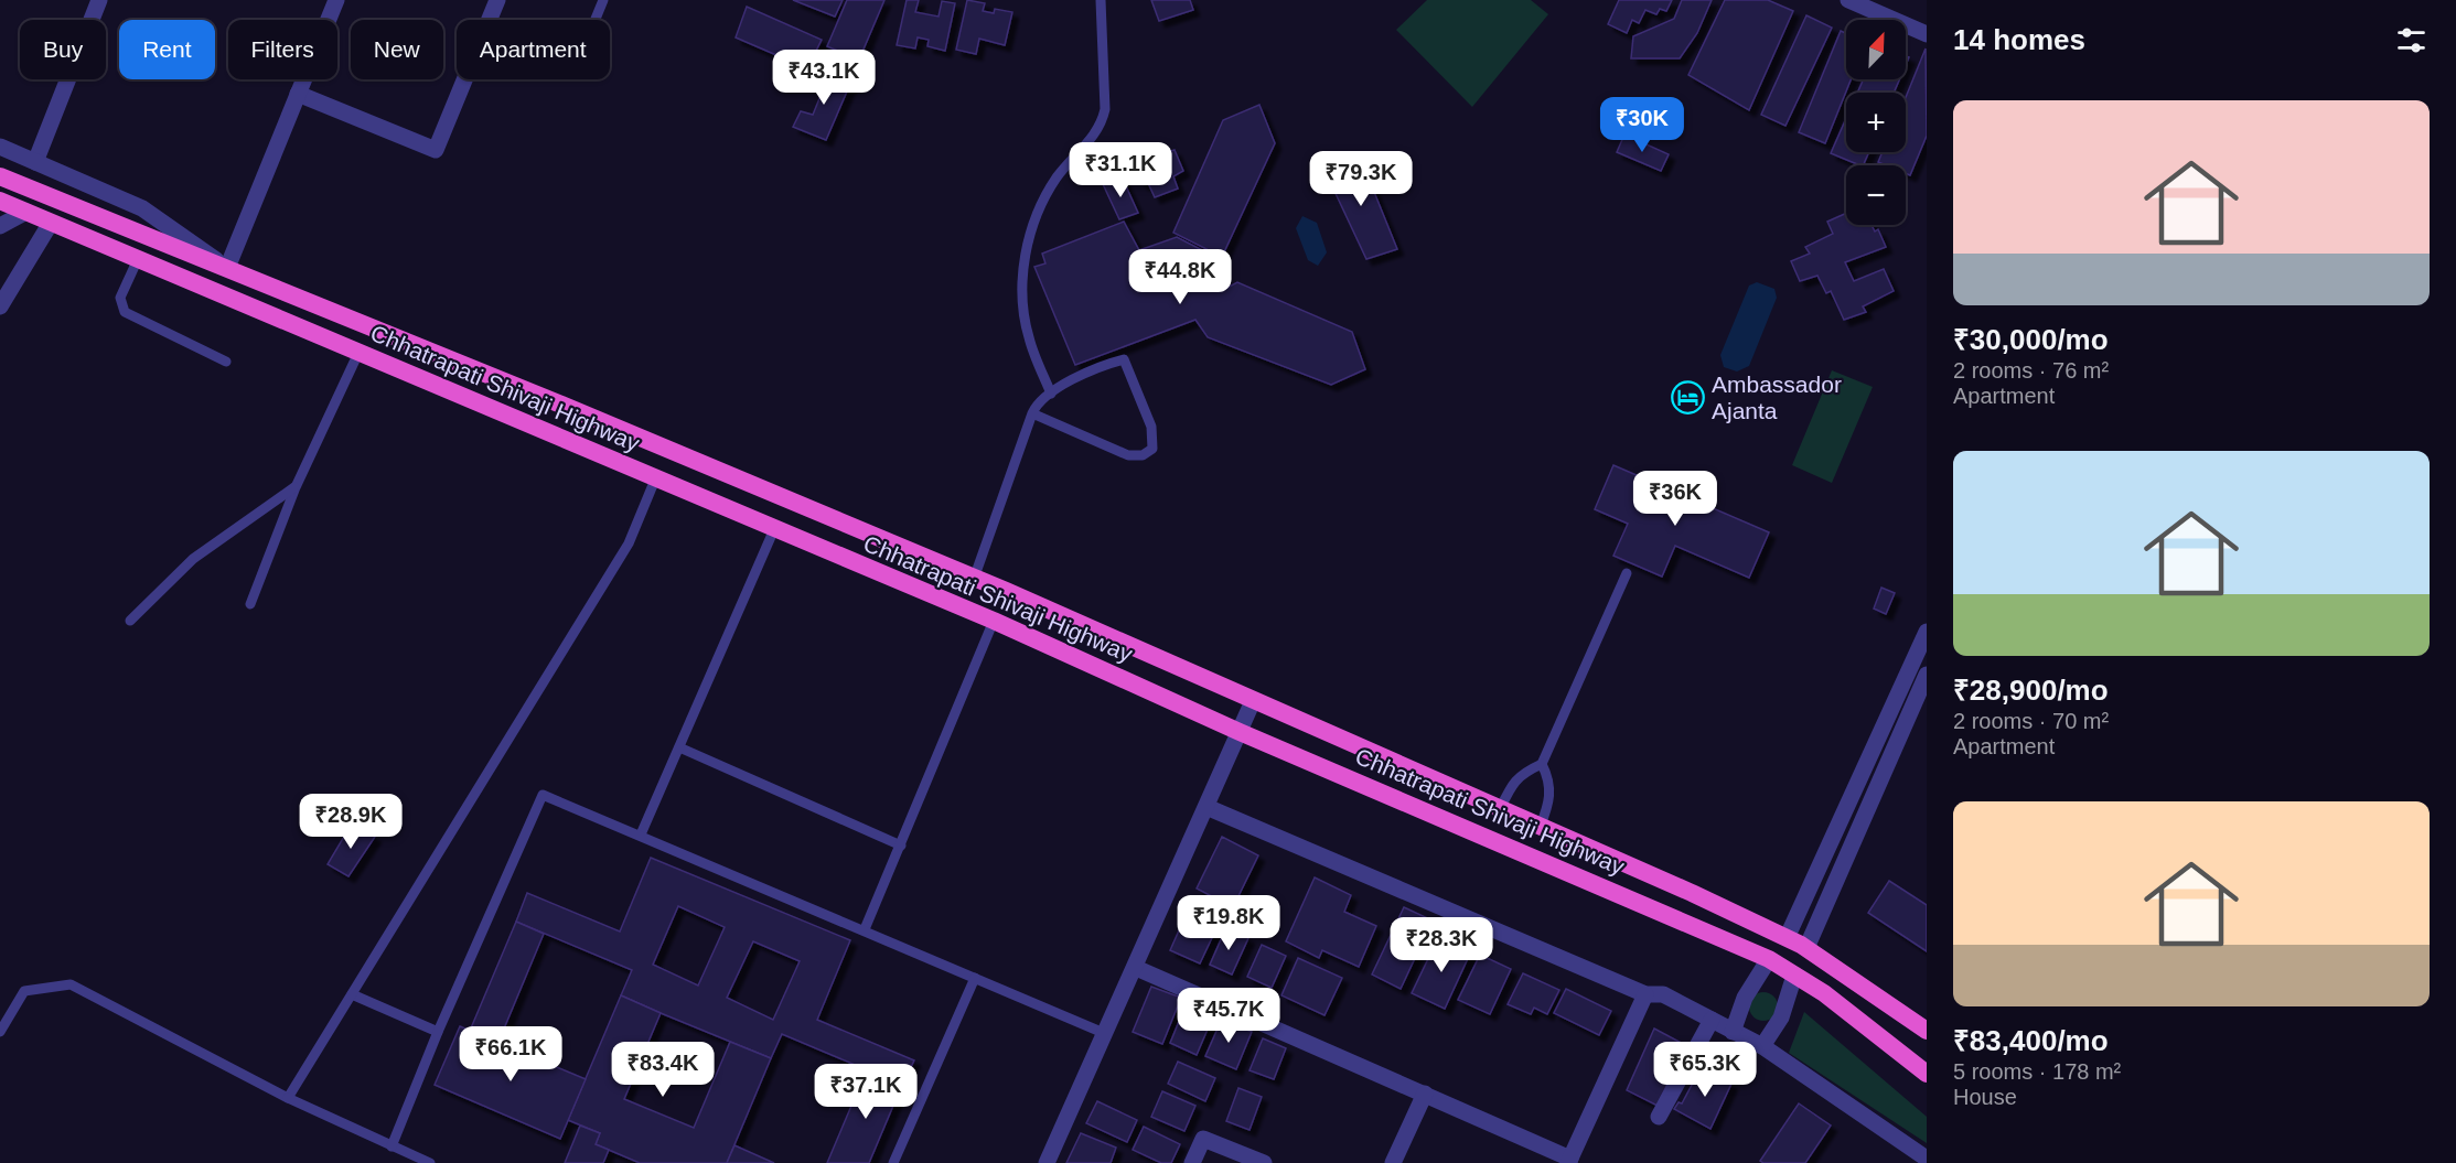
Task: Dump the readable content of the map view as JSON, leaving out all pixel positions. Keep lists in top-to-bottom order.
{
  "streets": {
    "highway": ["Chhatrapati Shivaji Highway"]
  },
  "places": {
    "hotel": ["Ambassador Ajanta"]
  },
  "north": "top right",
  "page": {
    "heading": "14 homes",
    "map_buttons": ["+", "−"],
    "chip": [
      "Buy",
      "Rent",
      "Filters",
      "New",
      "Apartment"
    ],
    "price": [
      "₹43.1K",
      "₹30K",
      "₹31.1K",
      "₹79.3K",
      "₹44.8K",
      "₹36K",
      "₹28.9K",
      "₹19.8K",
      "₹28.3K",
      "₹45.7K",
      "₹66.1K",
      "₹83.4K",
      "₹65.3K",
      "₹37.1K"
    ],
    "list": [
      {
        "name": "₹30,000/mo",
        "note": "2 rooms · 76 m² · Apartment"
      },
      {
        "name": "₹28,900/mo",
        "note": "2 rooms · 70 m² · Apartment"
      },
      {
        "name": "₹83,400/mo",
        "note": "5 rooms · 178 m² · House"
      }
    ]
  }
}
